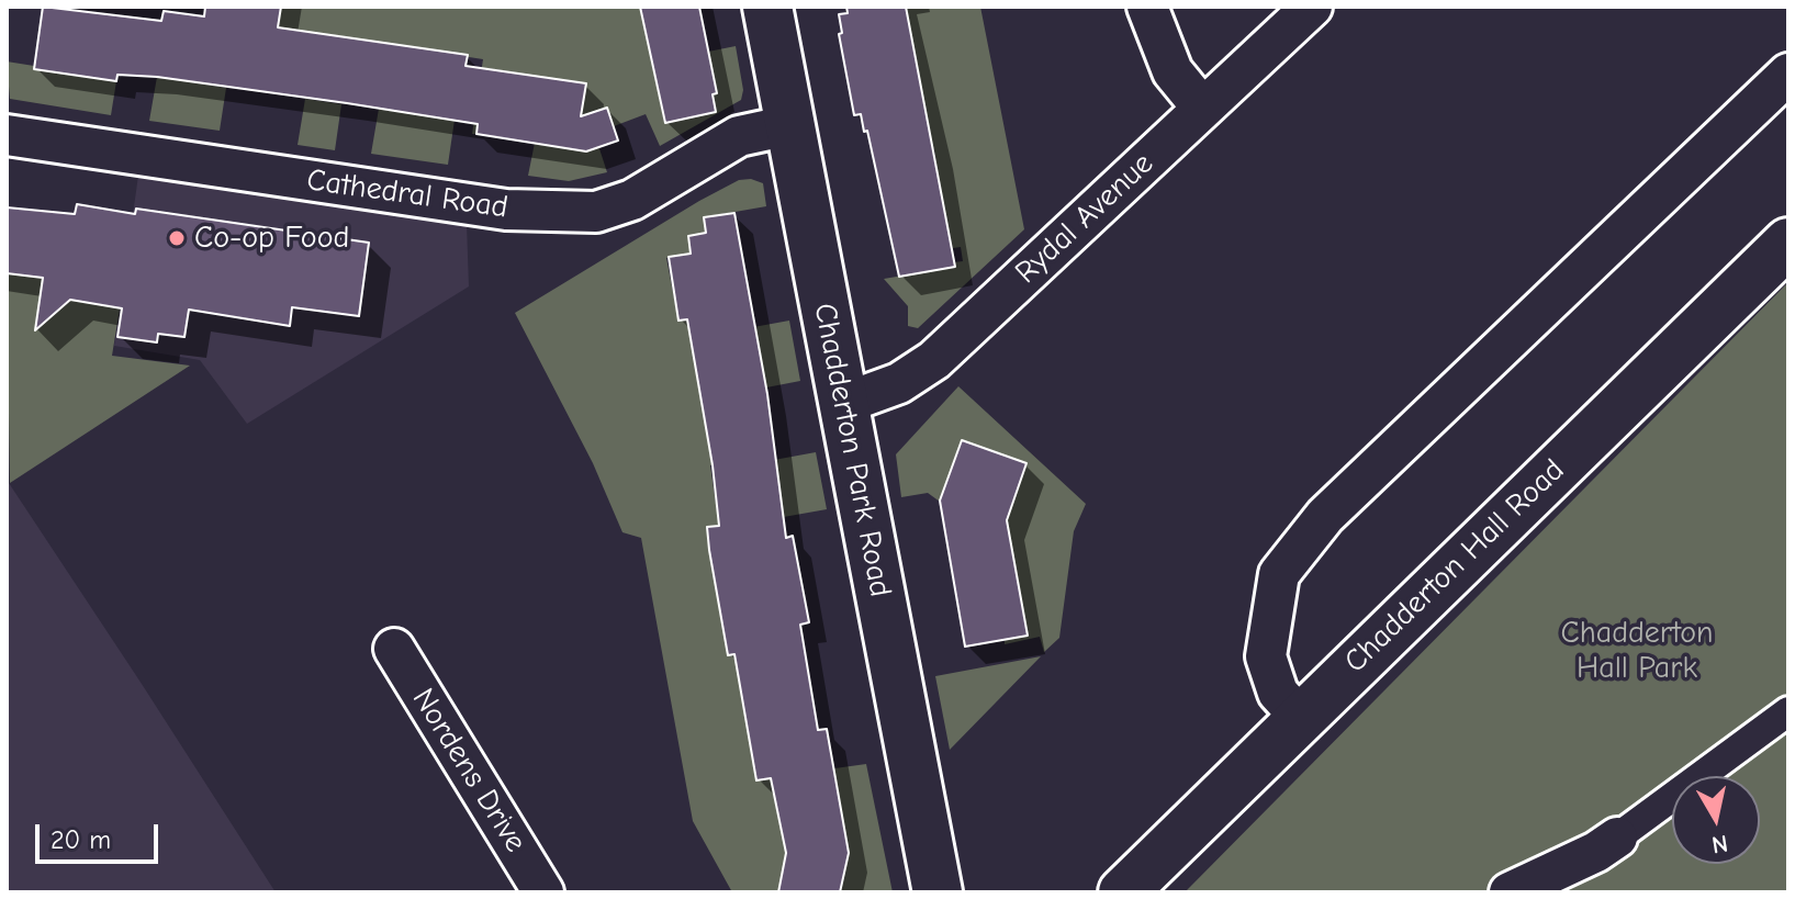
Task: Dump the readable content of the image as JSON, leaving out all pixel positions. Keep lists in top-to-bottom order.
{
  "streets": {
    "main road": ["Chadderton Park Road", "Chadderton Hall Road"],
    "street": ["Cathedral Road", "Rydal Avenue", "Nordens Drive"]
  },
  "crossings": [
    ["Cathedral Road", "Chadderton Park Road"],
    ["Rydal Avenue", "Chadderton Park Road"]
  ],
  "parks": ["Chadderton Hall Park"],
  "places": ["Co-op Food"],
  "scale_bar": "20 m",
  "north": "bottom"
}
